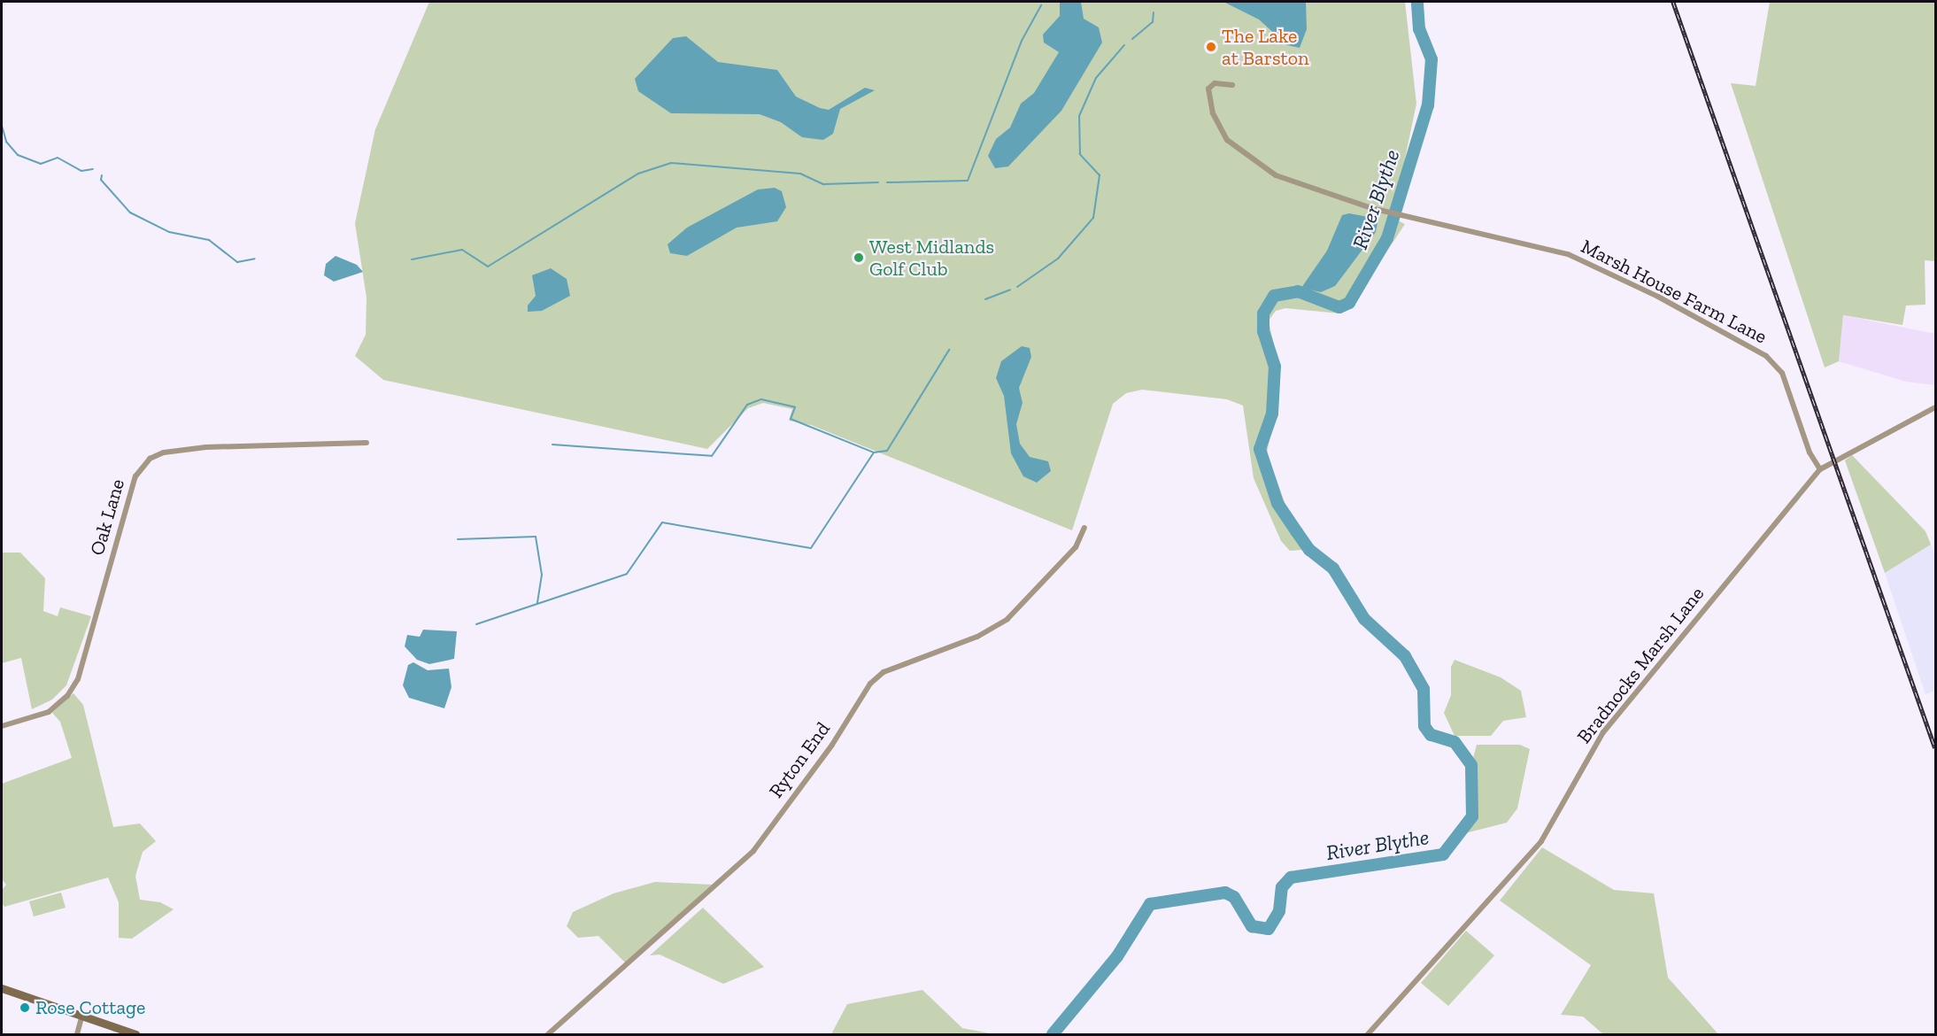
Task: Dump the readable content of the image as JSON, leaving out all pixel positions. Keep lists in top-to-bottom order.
{
  "streets": {
    "street": [
      "Marsh House Farm Lane",
      "Oak Lane",
      "Bradnocks Marsh Lane",
      "Ryton End"
    ]
  },
  "crossings": [
    ["Marsh House Farm Lane", "Bradnocks Marsh Lane"]
  ],
  "water": ["River Blythe"],
  "places": ["The Lake at Barston", "West Midlands Golf Club", "Rose Cottage"]
}
